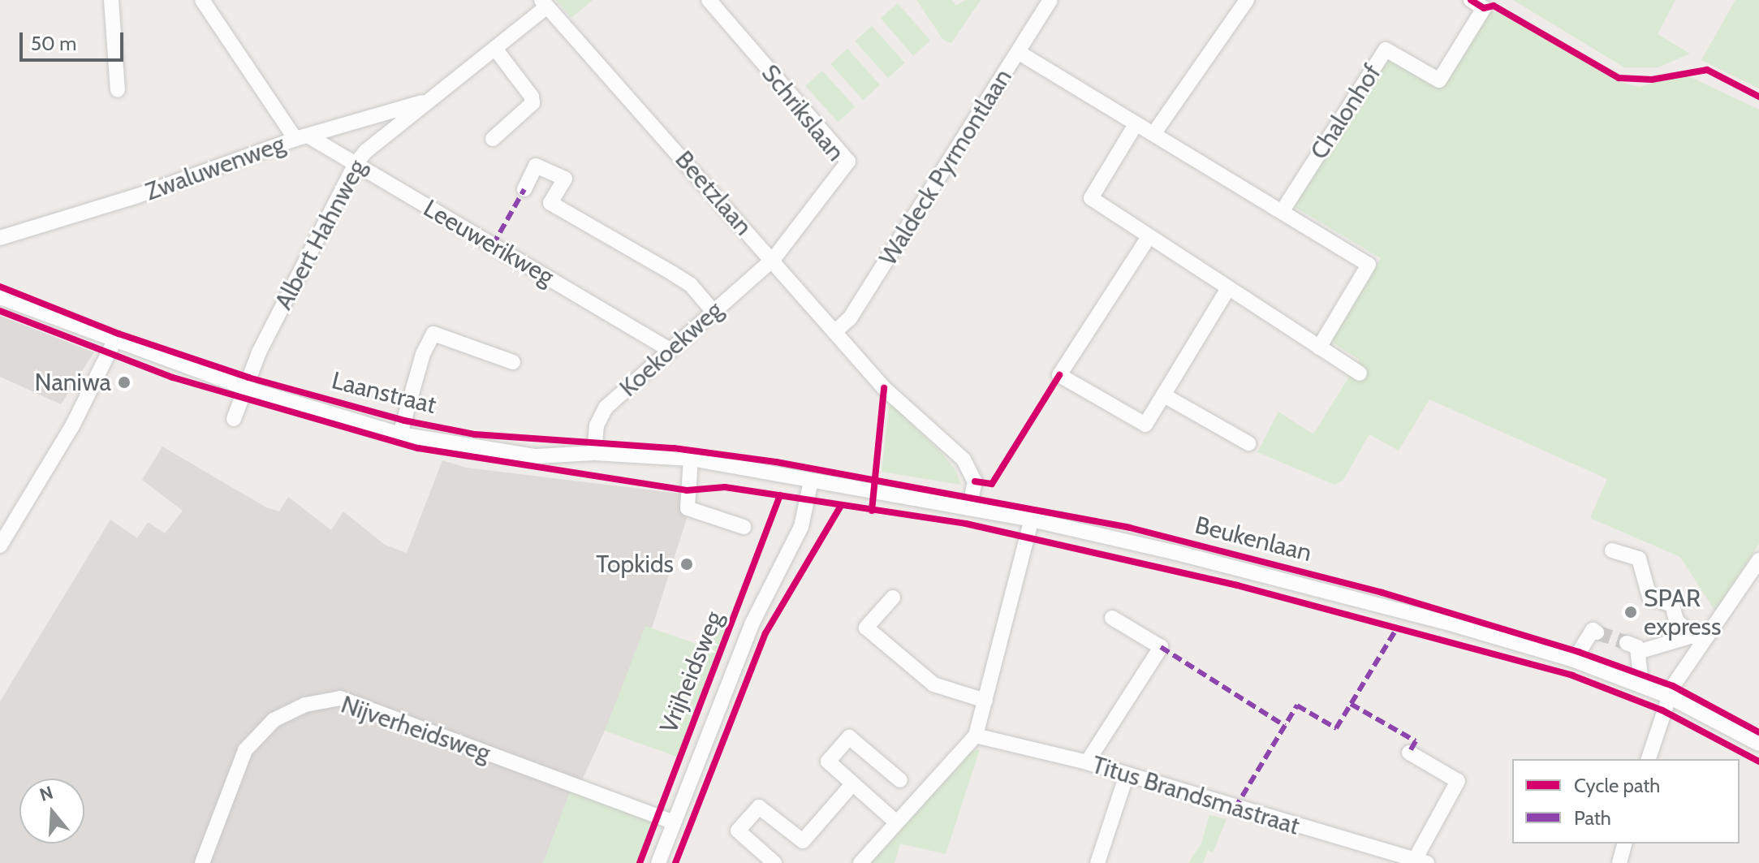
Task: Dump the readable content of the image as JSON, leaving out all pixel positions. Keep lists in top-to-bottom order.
{
  "streets": {
    "street": [
      "Chalonhof",
      "Schrikslaan",
      "Waldeck Pyrmontlaan",
      "Zwaluwenweg",
      "Beetzlaan",
      "Albert Hahnweg",
      "Leeuwerikweg",
      "Koekoekweg",
      "Laanstraat",
      "Beukenlaan",
      "Vrijheidsweg",
      "Nijverheidsweg",
      "Titus Brandsmastraat"
    ]
  },
  "crossings": [
    ["Schrikslaan", "Beetzlaan"],
    ["Schrikslaan", "Koekoekweg"],
    ["Waldeck Pyrmontlaan", "Beetzlaan"],
    ["Zwaluwenweg", "Albert Hahnweg"],
    ["Zwaluwenweg", "Leeuwerikweg"],
    ["Beetzlaan", "Albert Hahnweg"],
    ["Beetzlaan", "Koekoekweg"],
    ["Beetzlaan", "Beukenlaan"],
    ["Albert Hahnweg", "Leeuwerikweg"],
    ["Albert Hahnweg", "Laanstraat"],
    ["Leeuwerikweg", "Koekoekweg"],
    ["Koekoekweg", "Laanstraat"],
    ["Laanstraat", "Beukenlaan"],
    ["Laanstraat", "Vrijheidsweg"],
    ["Beukenlaan", "Vrijheidsweg"],
    ["Vrijheidsweg", "Nijverheidsweg"]
  ],
  "places": ["Naniwa", "Topkids", "SPAR express"],
  "legend": ["Cycle path", "Path"],
  "scale_bar": "50 m",
  "north": "top"
}
